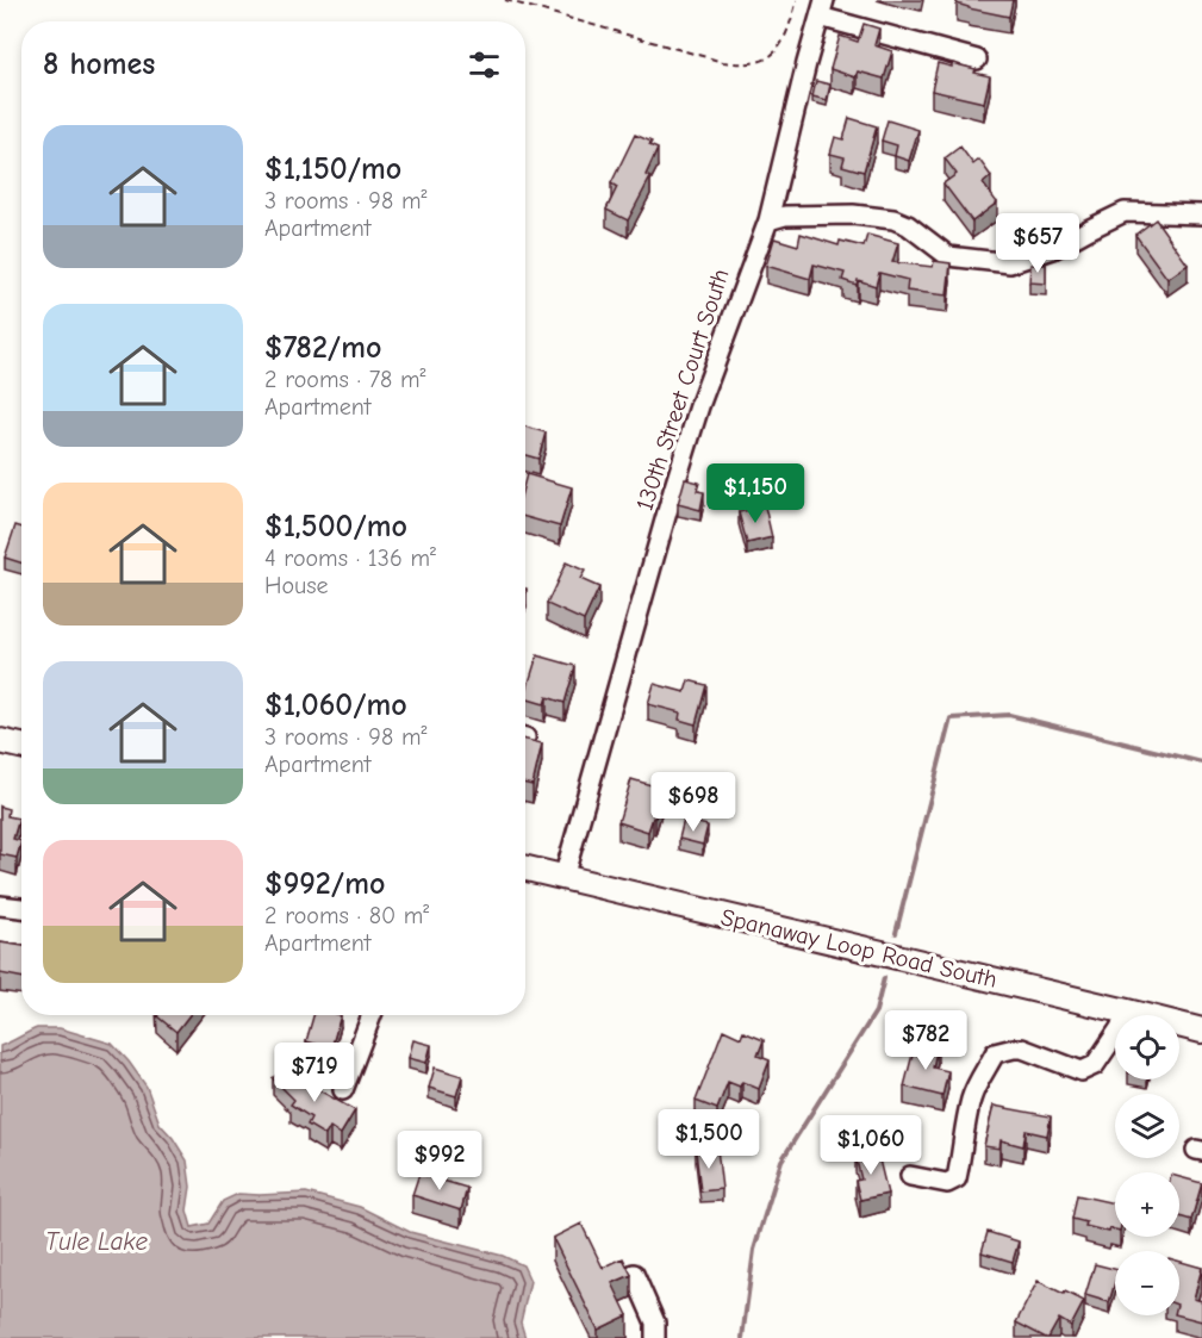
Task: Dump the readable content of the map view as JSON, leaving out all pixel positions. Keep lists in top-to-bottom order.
{
  "streets": {
    "main road": ["Spanaway Loop Road South"],
    "street": ["130th Street Court South"]
  },
  "crossings": [
    ["130th Street Court South", "Spanaway Loop Road South"]
  ],
  "water": ["Tule Lake"],
  "page": {
    "heading": "8 homes",
    "list": [
      {
        "name": "$1,150/mo",
        "note": "3 rooms · 98 m² · Apartment"
      },
      {
        "name": "$782/mo",
        "note": "2 rooms · 78 m² · Apartment"
      },
      {
        "name": "$1,500/mo",
        "note": "4 rooms · 136 m² · House"
      },
      {
        "name": "$1,060/mo",
        "note": "3 rooms · 98 m² · Apartment"
      },
      {
        "name": "$992/mo",
        "note": "2 rooms · 80 m² · Apartment"
      }
    ],
    "price": [
      "$657",
      "$1,150",
      "$698",
      "$782",
      "$719",
      "$1,500",
      "$1,060",
      "$992"
    ],
    "map_buttons": ["+", "−"]
  }
}
